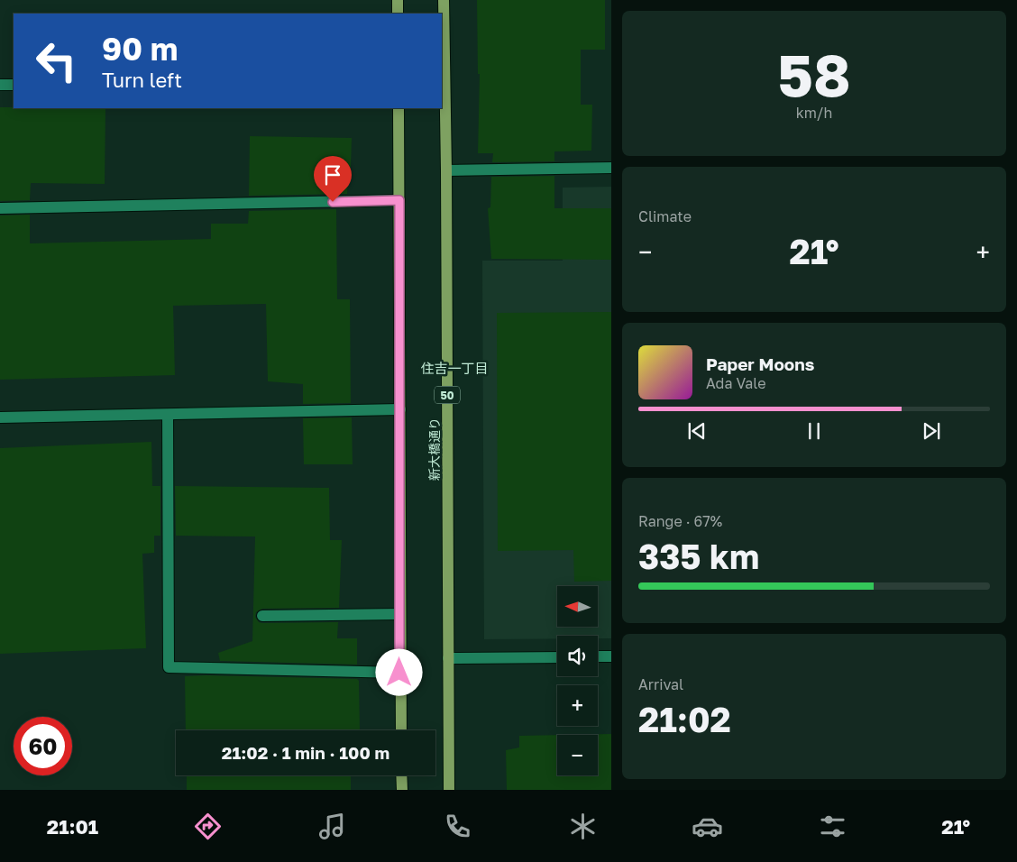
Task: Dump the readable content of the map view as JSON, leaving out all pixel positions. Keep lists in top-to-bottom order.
{
  "streets": {
    "main road": ["50", "新大橋通り"]
  },
  "districts": ["住吉一丁目"],
  "north": "left",
  "page": {
    "tile": [
      ["58", "km/h"],
      "Climate",
      ["Range · 67%", "335 km"],
      ["Arrival", "21:02"]
    ],
    "turn": ["90 m", "Turn left"],
    "heat": ["−", "21°", "+"],
    "song": ["Paper Moons", "Ada Vale"],
    "map_buttons": ["+", "−"],
    "limit": "60",
    "trip": "21:02 · 1 min · 100 m",
    "tabs": ["21:01", "21°"]
  }
}
